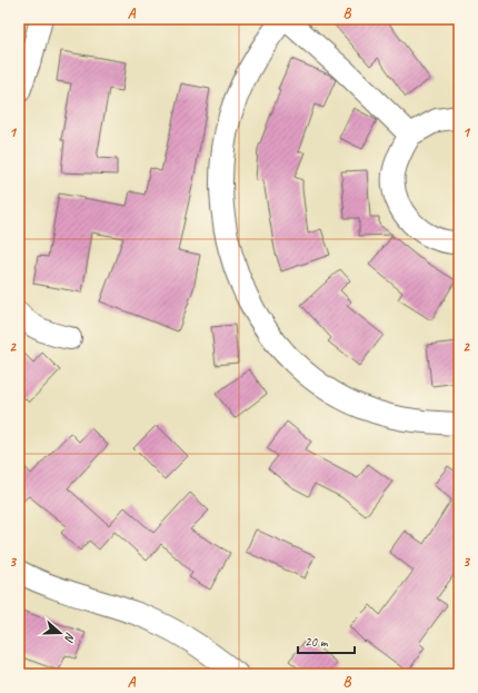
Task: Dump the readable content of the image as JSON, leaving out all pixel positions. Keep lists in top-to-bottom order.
{
  "scale_bar": "20 m",
  "north": "right",
  "grid": {
    "columns": ["A", "B"],
    "rows": ["1", "2", "3"]
  }
}
